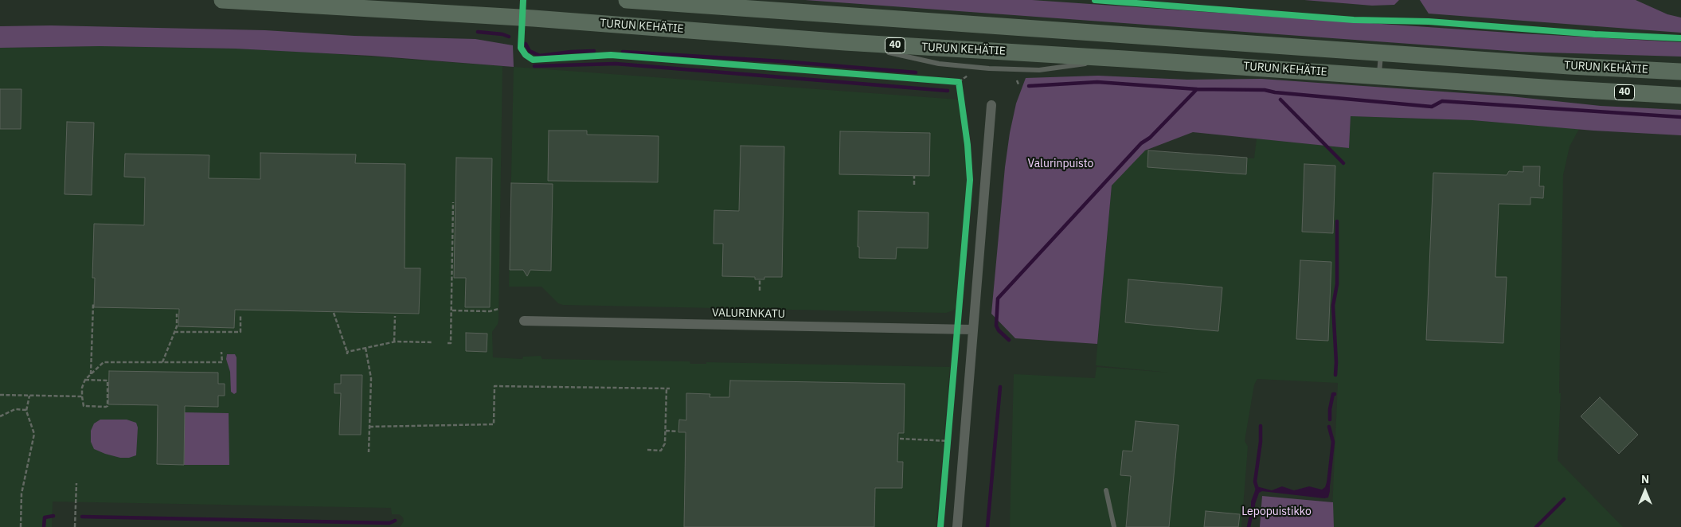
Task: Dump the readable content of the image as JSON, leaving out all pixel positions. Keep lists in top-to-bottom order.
{
  "streets": {
    "highway": ["TURUN KEHÄTIE", "40"],
    "street": ["VALURINKATU"]
  },
  "parks": ["Valurinpuisto", "Lepopuistikko"],
  "north": "top"
}
